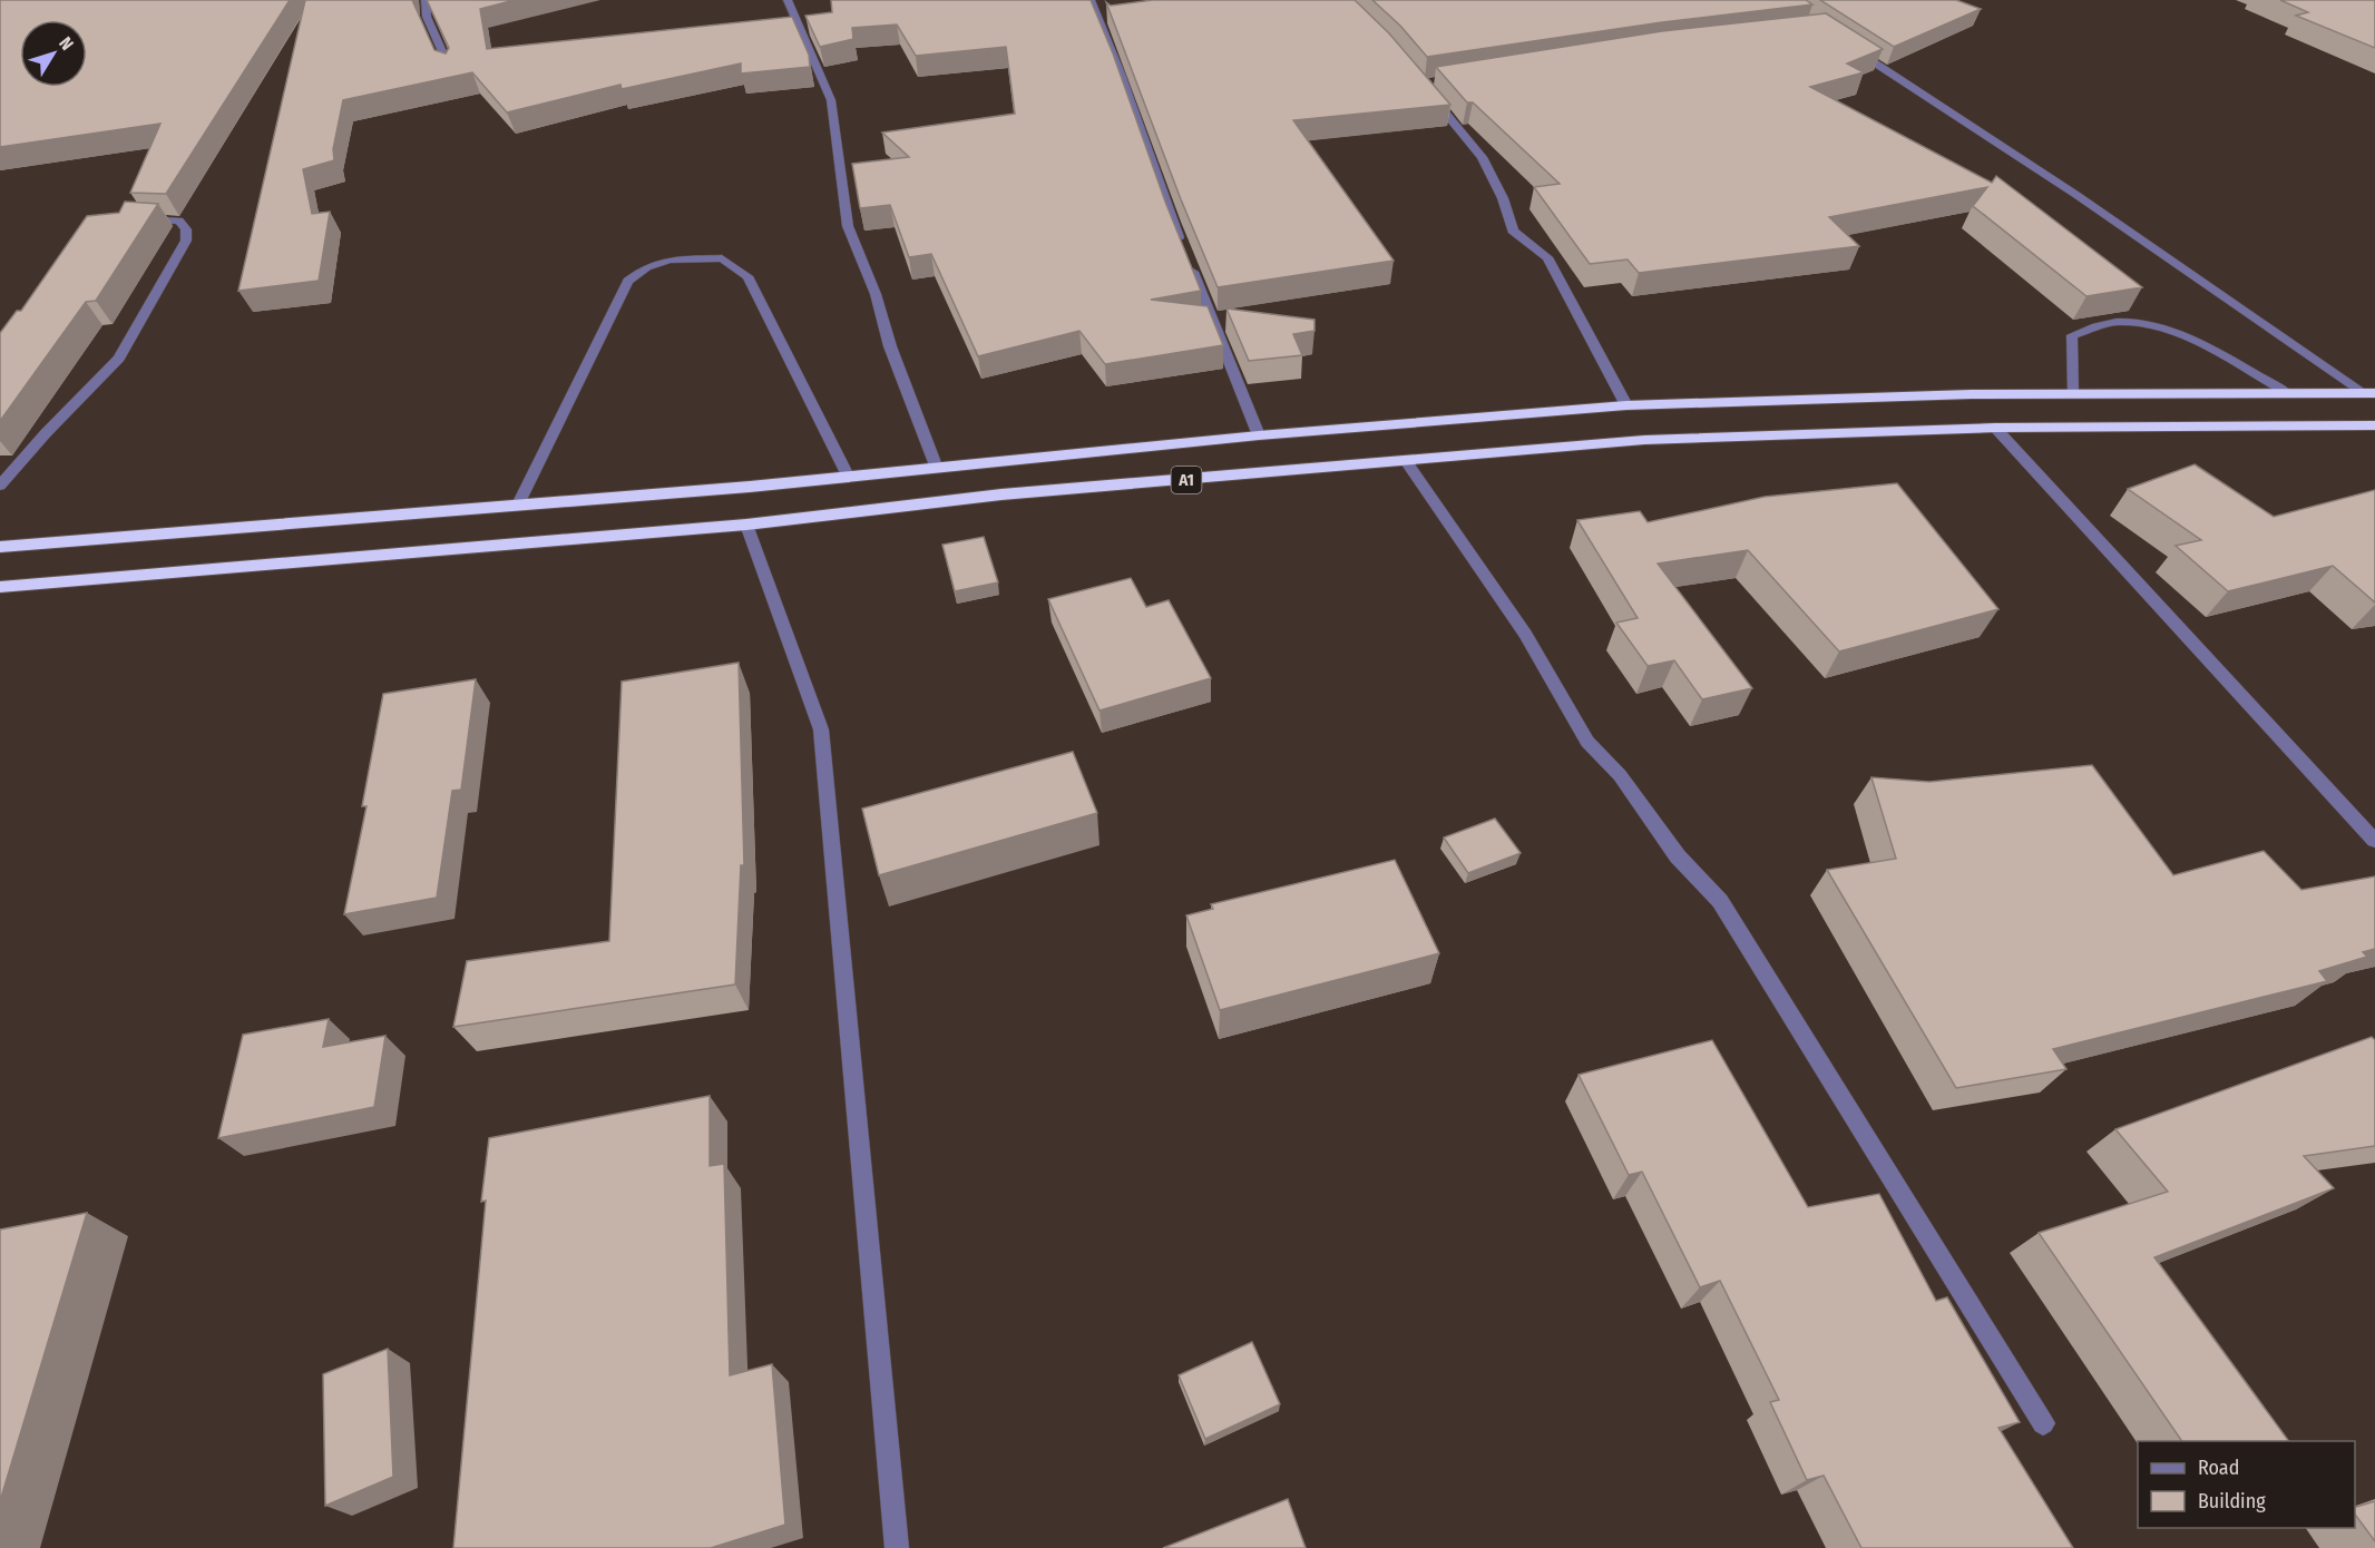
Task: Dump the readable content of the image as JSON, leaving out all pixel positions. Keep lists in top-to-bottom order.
{
  "streets": {
    "highway": ["A1"]
  },
  "legend": ["Road", "Building"],
  "north": "top right"
}
